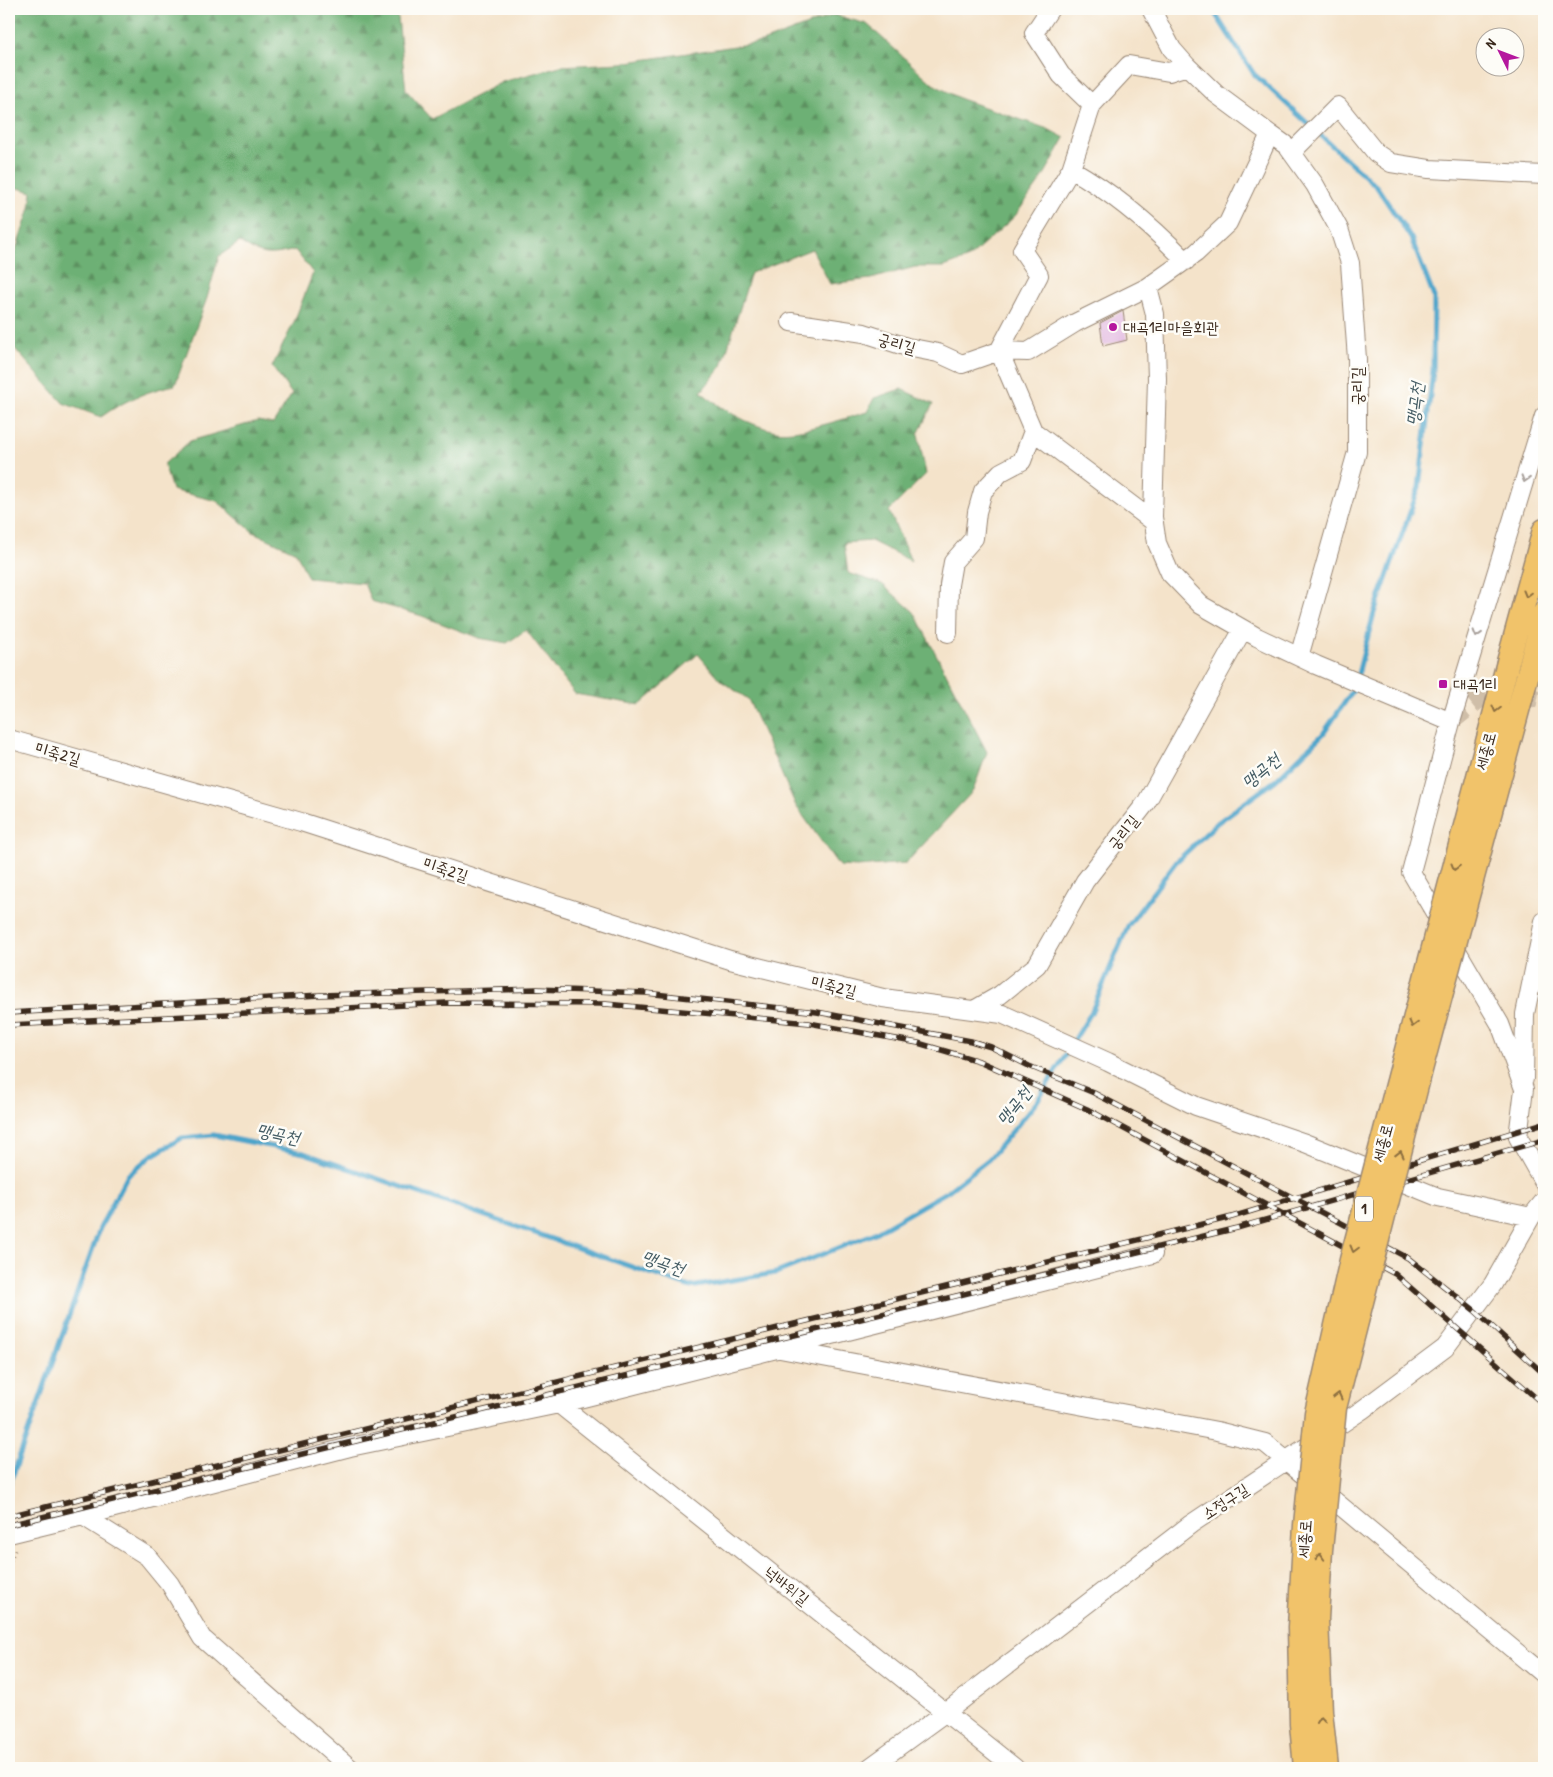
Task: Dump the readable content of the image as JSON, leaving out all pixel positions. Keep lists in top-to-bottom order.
{
  "streets": {
    "main road": ["세종로", "1"],
    "street": [
      "궁리길",
      "미죽2길",
      "소정구길",
      "넉바위길"
    ]
  },
  "crossings": [
    ["궁리길", "미죽2길"],
    ["미죽2길", "소정구길"],
    ["소정구길", "넉바위길"]
  ],
  "water": ["맹곡천"],
  "places": {
    "other": ["대곡1리마을회관"],
    "transit": ["대곡1리"]
  },
  "north": "top left"
}
